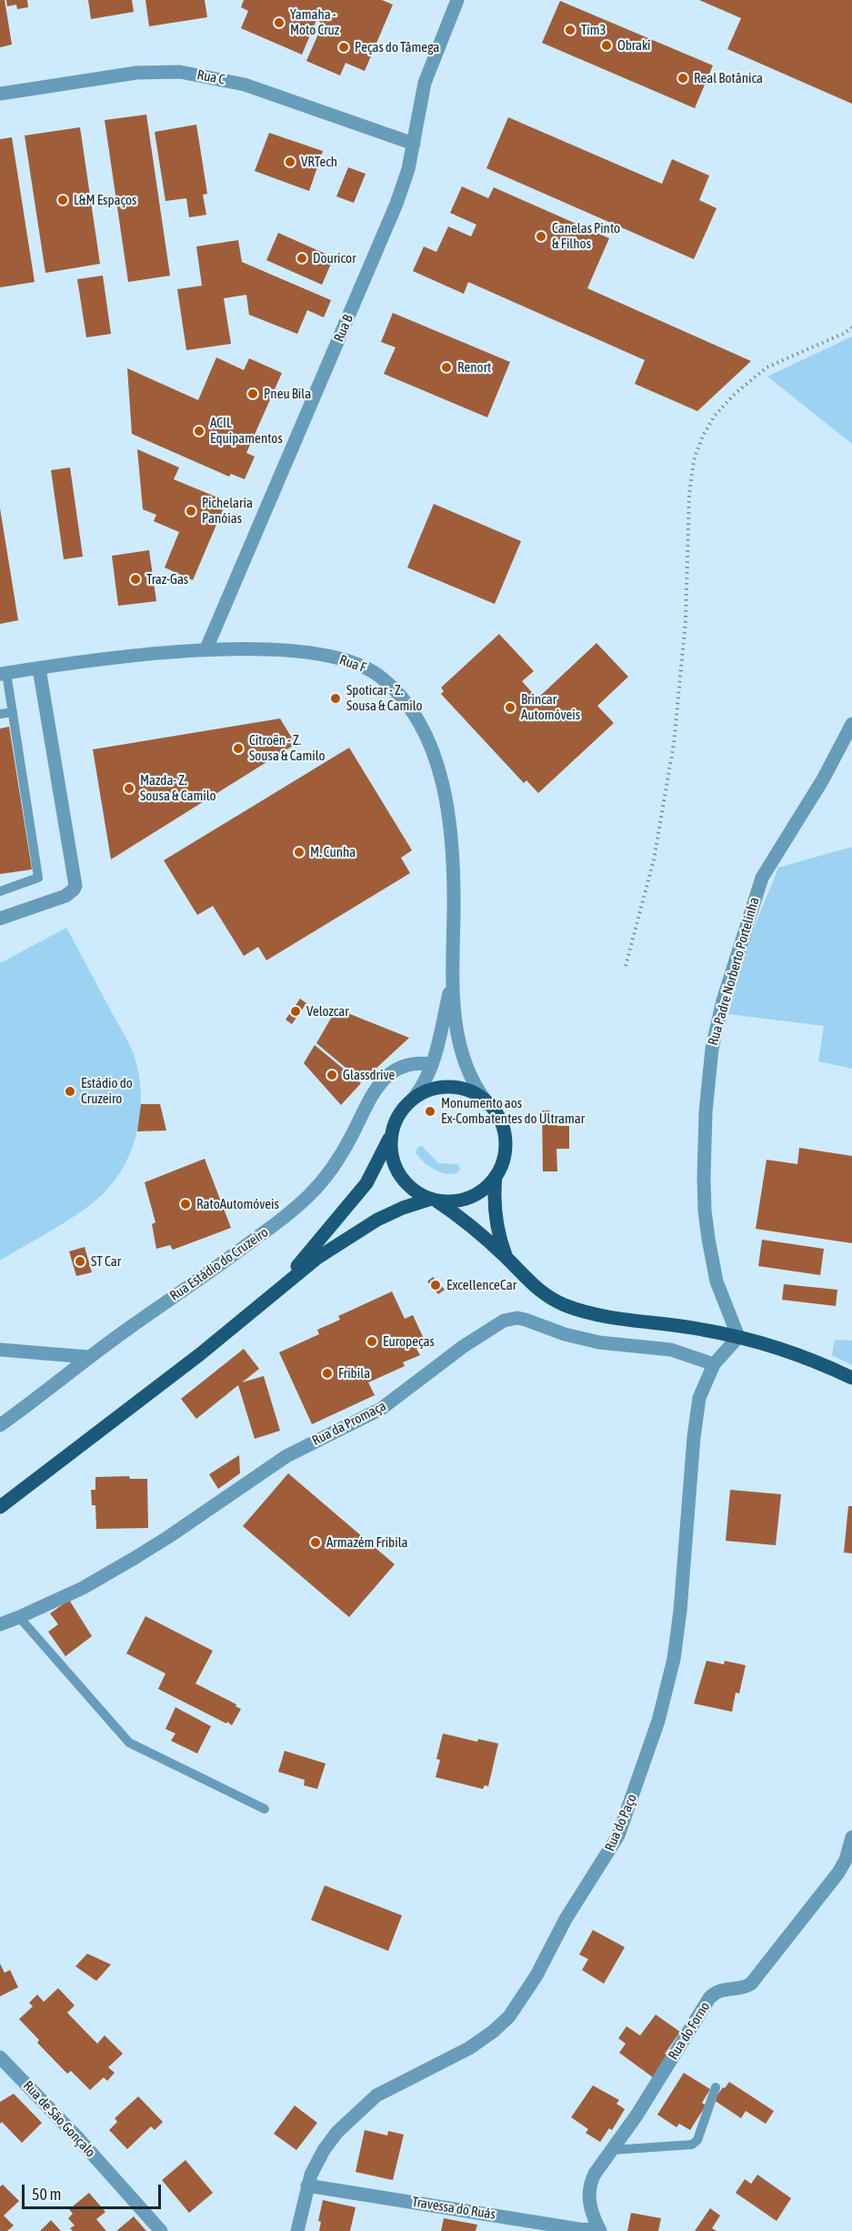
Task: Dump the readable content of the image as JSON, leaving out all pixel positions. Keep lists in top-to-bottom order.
{
  "streets": {
    "street": [
      "Rua C",
      "Rua B",
      "Rua F",
      "Rua Padre Norberto Portelinha",
      "Rua Estádio do Cruzeiro",
      "Rua da Promaça",
      "Rua do Paço",
      "Rua do Forno",
      "Rua de São Gonçalo",
      "Travessa do Ruás"
    ]
  },
  "crossings": [
    ["Rua C", "Rua B"],
    ["Rua B", "Rua F"],
    ["Rua Padre Norberto Portelinha", "Rua do Paço"],
    ["Rua da Promaça", "Rua do Paço"],
    ["Rua do Paço", "Travessa do Ruás"],
    ["Rua do Forno", "Travessa do Ruás"]
  ],
  "places": [
    "Yamaha - Moto Cruz",
    "Tim3",
    "Obraki",
    "Peças do Tâmega",
    "Real Botânica",
    "VRTech",
    "L&M Espaços",
    "Canelas Pinto & Filhos",
    "Douricor",
    "Renort",
    "Pneu Bila",
    "ACIL Equipamentos",
    "Pichelaria Panóias",
    "Traz-Gas",
    "Spoticar - Z. Sousa & Camilo",
    "Brincar Automóveis",
    "Citroën - Z. Sousa & Camilo",
    "Mazda- Z. Sousa & Camilo",
    "M. Cunha",
    "Velozcar",
    "Glassdrive",
    "Estádio do Cruzeiro",
    "Monumento aos Ex-Combatentes do Ultramar",
    "RatoAutomóveis",
    "ST Car",
    "ExcellenceCar",
    "Europeças",
    "Fribila",
    "Armazém Fribila"
  ],
  "scale_bar": "50 m"
}
